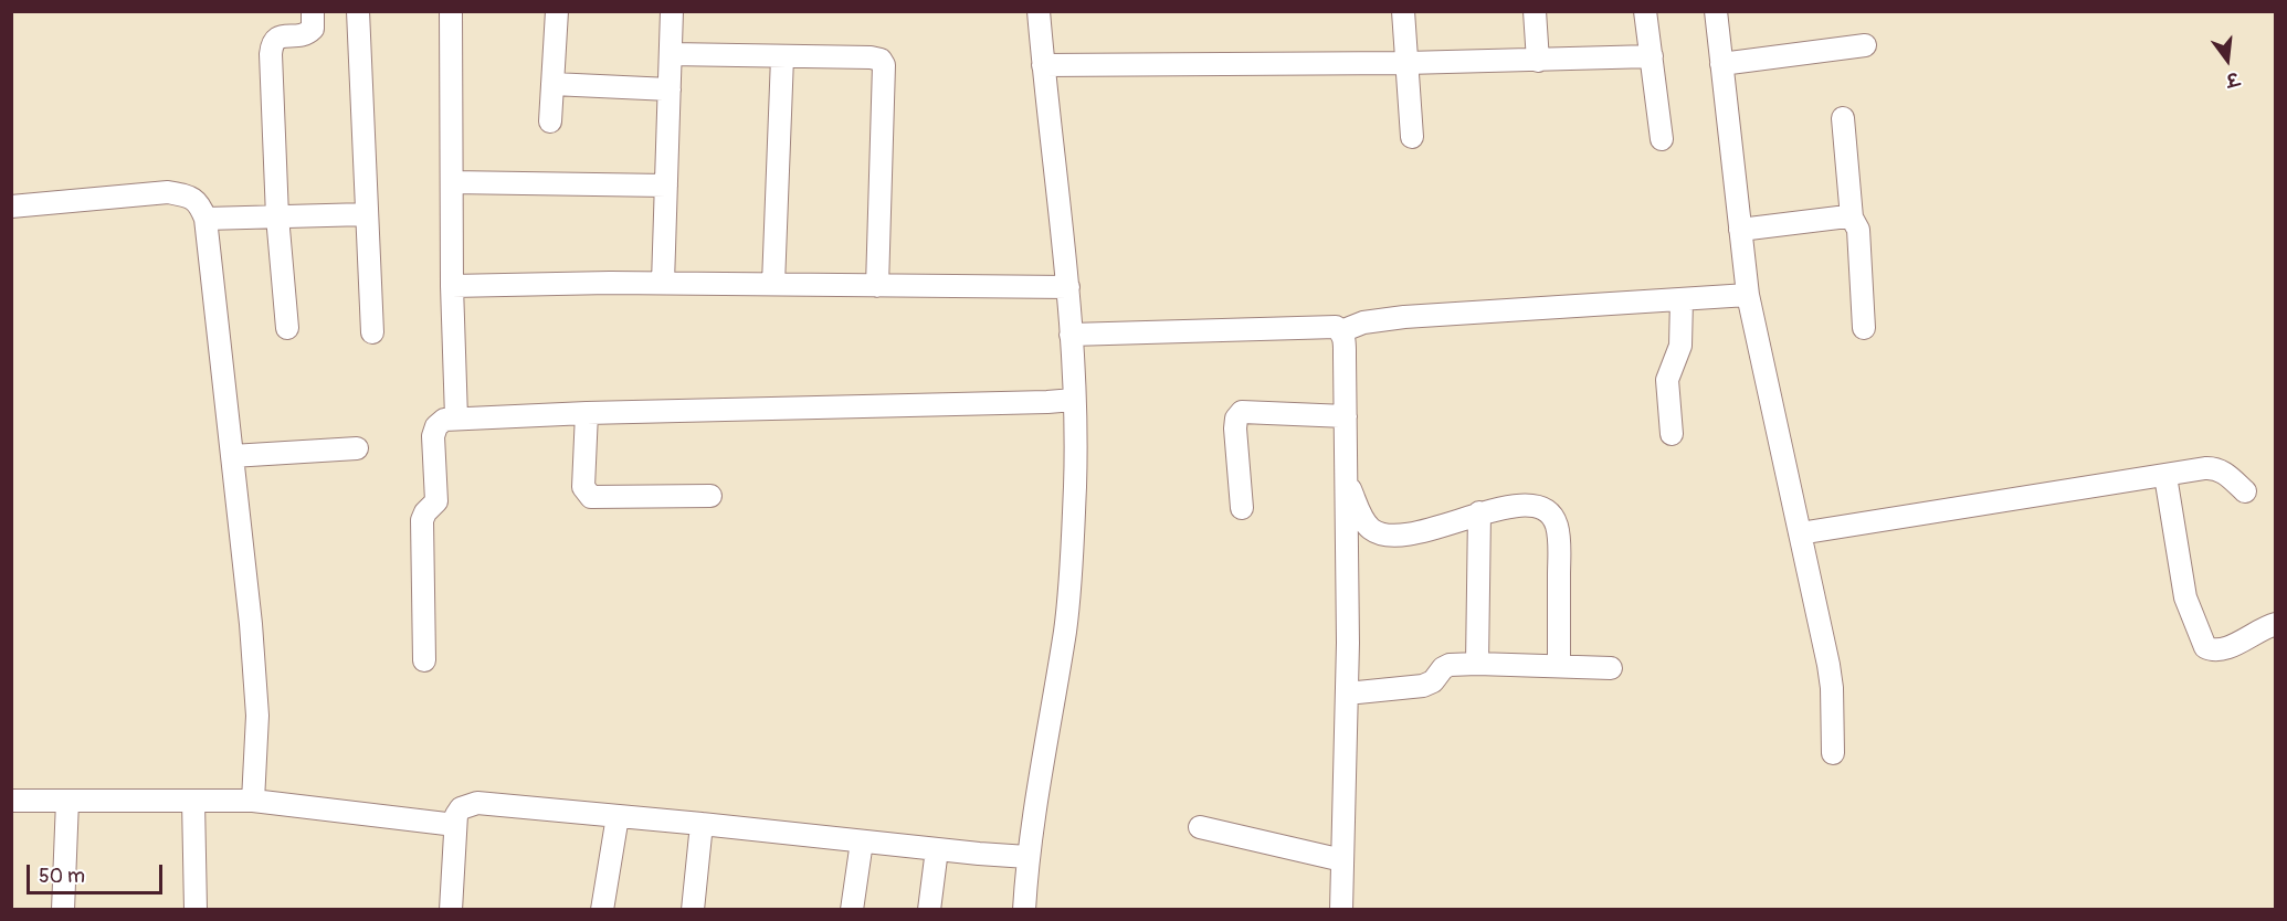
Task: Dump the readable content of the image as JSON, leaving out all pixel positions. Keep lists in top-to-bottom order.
{
  "scale_bar": "50 m",
  "north": "bottom"
}
